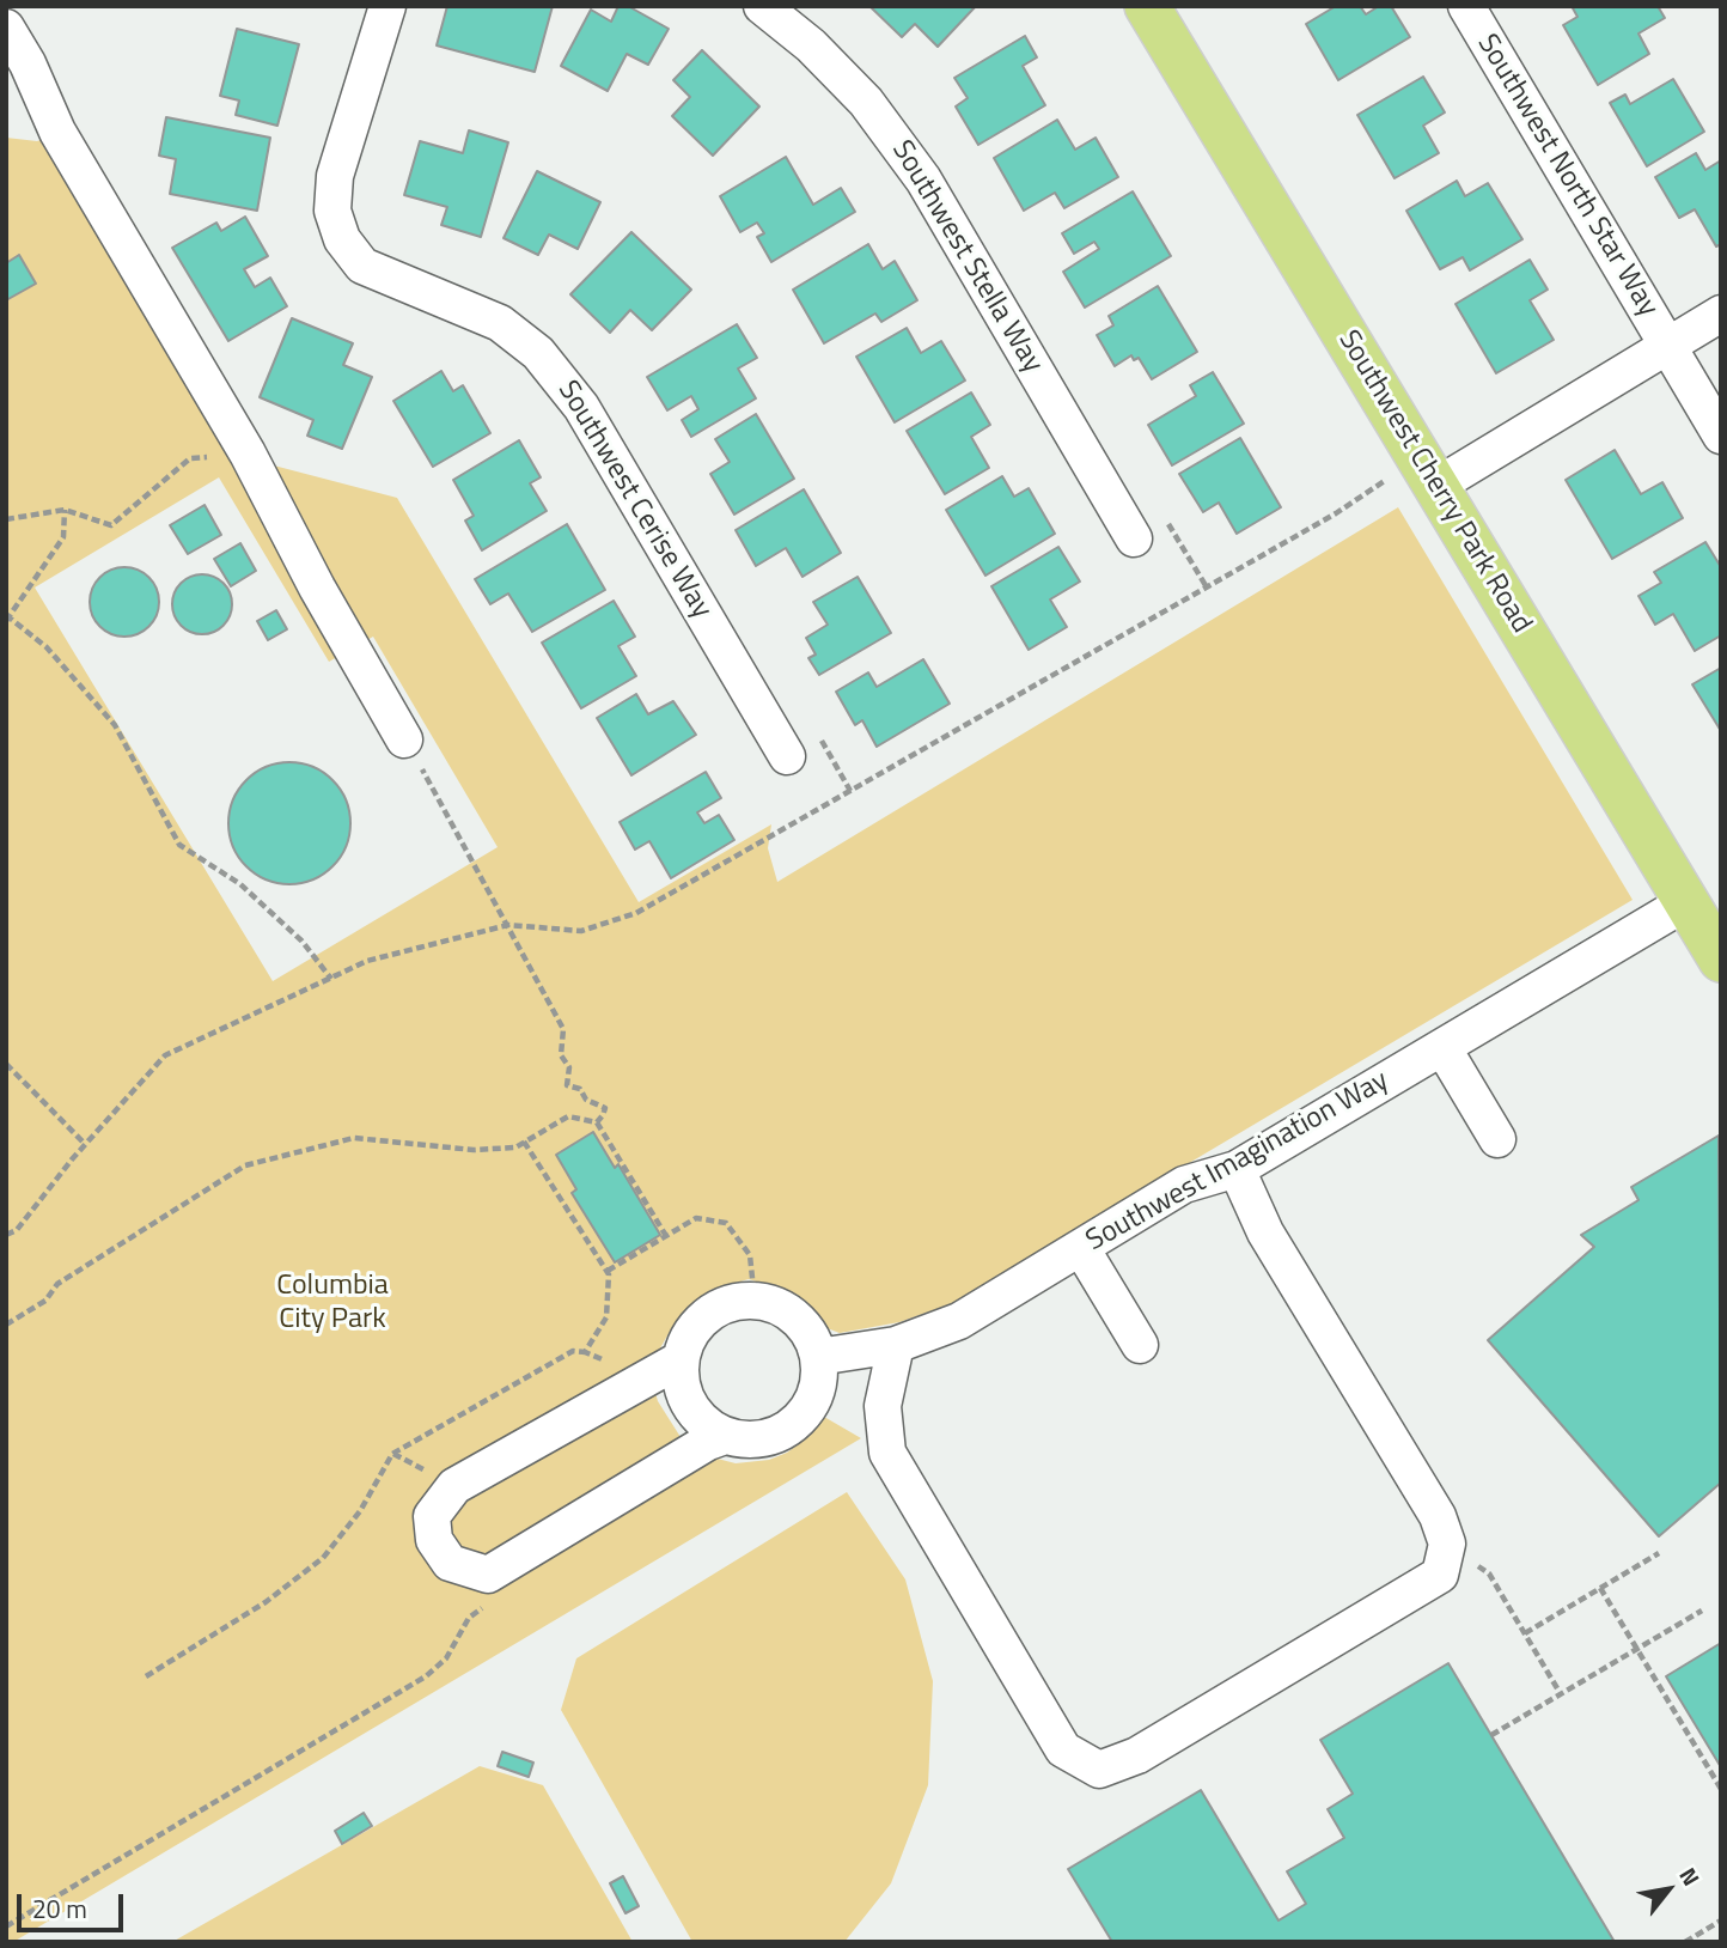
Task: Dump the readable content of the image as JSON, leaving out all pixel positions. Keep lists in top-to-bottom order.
{
  "streets": {
    "main road": ["Southwest Cherry Park Road"],
    "street": [
      "Southwest North Star Way",
      "Southwest Stella Way",
      "Southwest Cerise Way",
      "Southwest Imagination Way"
    ]
  },
  "crossings": [
    ["Southwest Cherry Park Road", "Southwest Imagination Way"]
  ],
  "parks": ["Columbia City Park"],
  "scale_bar": "20 m",
  "north": "top right"
}
